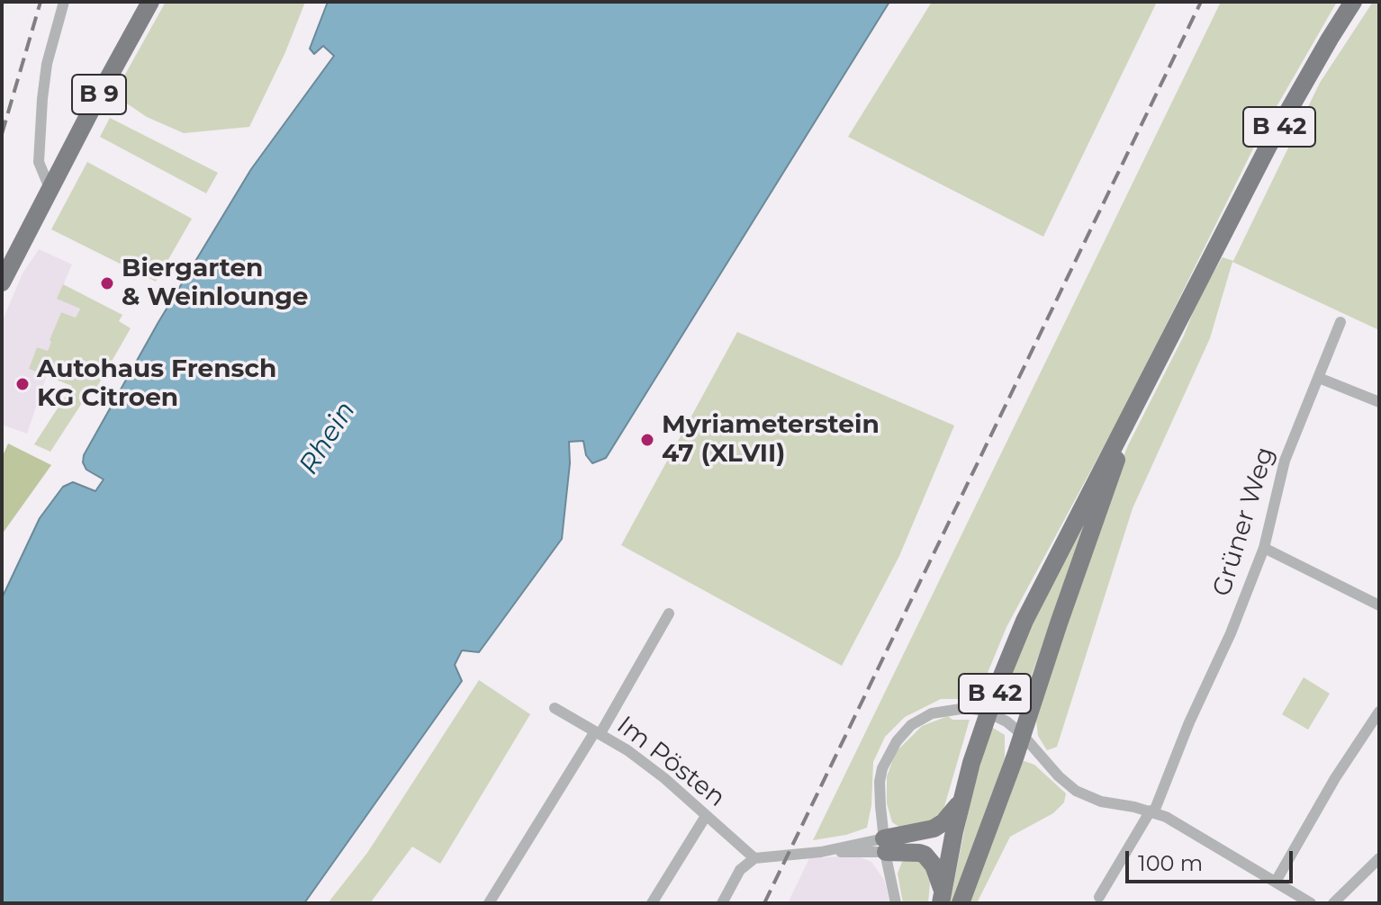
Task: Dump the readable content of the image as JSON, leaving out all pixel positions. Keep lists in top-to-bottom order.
{
  "streets": {
    "main road": ["B 9", "B 42"],
    "street": ["Grüner Weg", "Im Pösten"]
  },
  "water": ["Rhein"],
  "places": ["Biergarten & Weinlounge", "Autohaus Frensch KG Citroen", "Myriameterstein 47 (XLVII)"],
  "scale_bar": "100 m"
}
